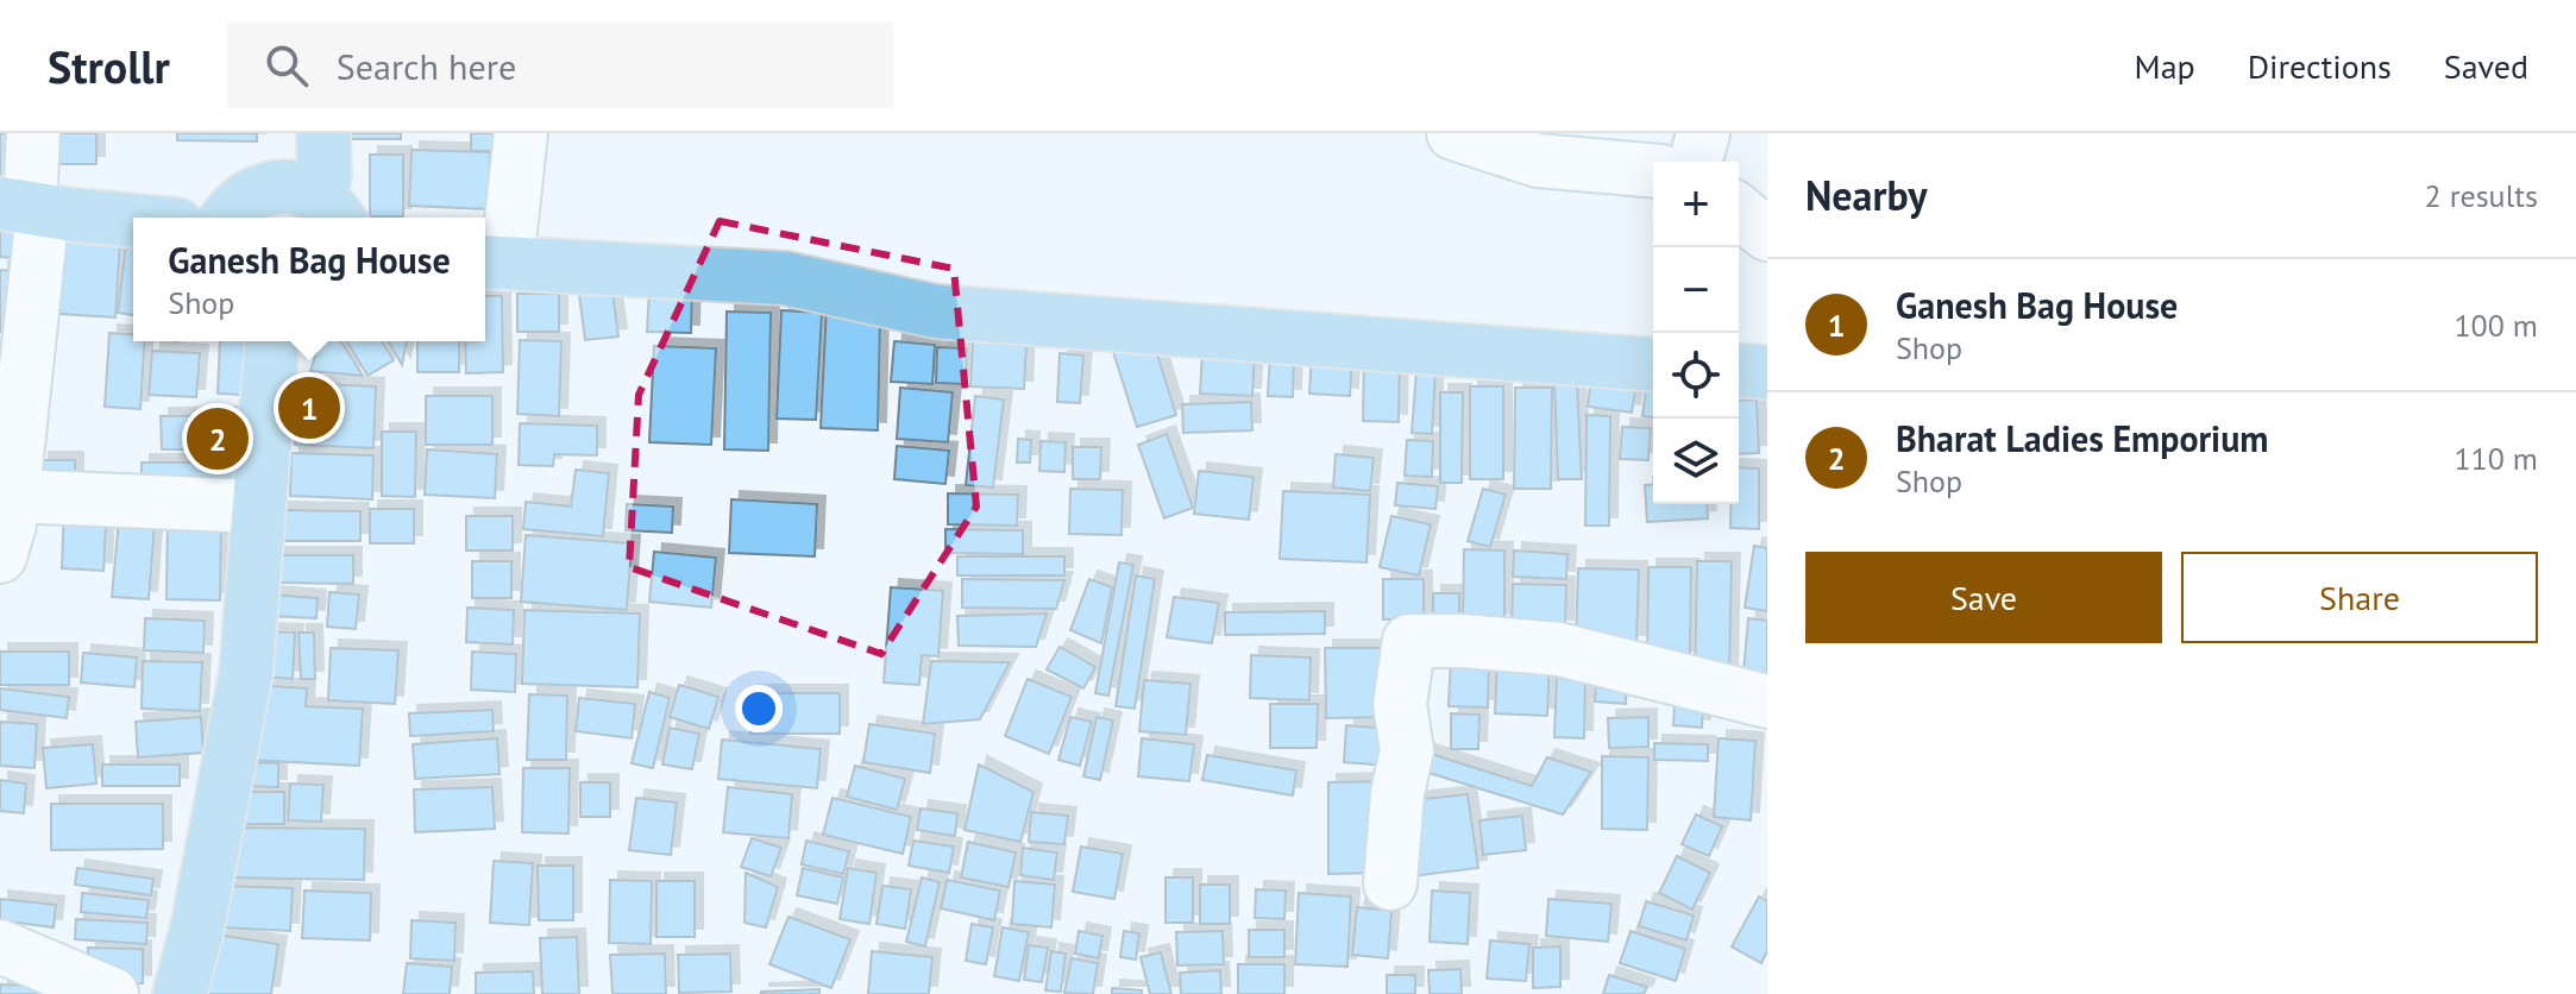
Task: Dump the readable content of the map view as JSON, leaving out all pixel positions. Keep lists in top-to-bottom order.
{
  "page": {
    "header": "Strollr",
    "search": "Search here",
    "nav": ["Map", "Directions", "Saved"],
    "heading": ["Nearby", "2 results"],
    "map_buttons": ["+", "−"],
    "popup": ["Ganesh Bag House", "Shop"],
    "list": [
      {
        "mark": "1",
        "name": "Ganesh Bag House",
        "note": "Shop",
        "value": "100 m"
      },
      {
        "mark": "2",
        "name": "Bharat Ladies Emporium",
        "note": "Shop",
        "value": "110 m"
      }
    ],
    "pins": ["1", "2"],
    "buttons": ["Save", "Share"]
  }
}
